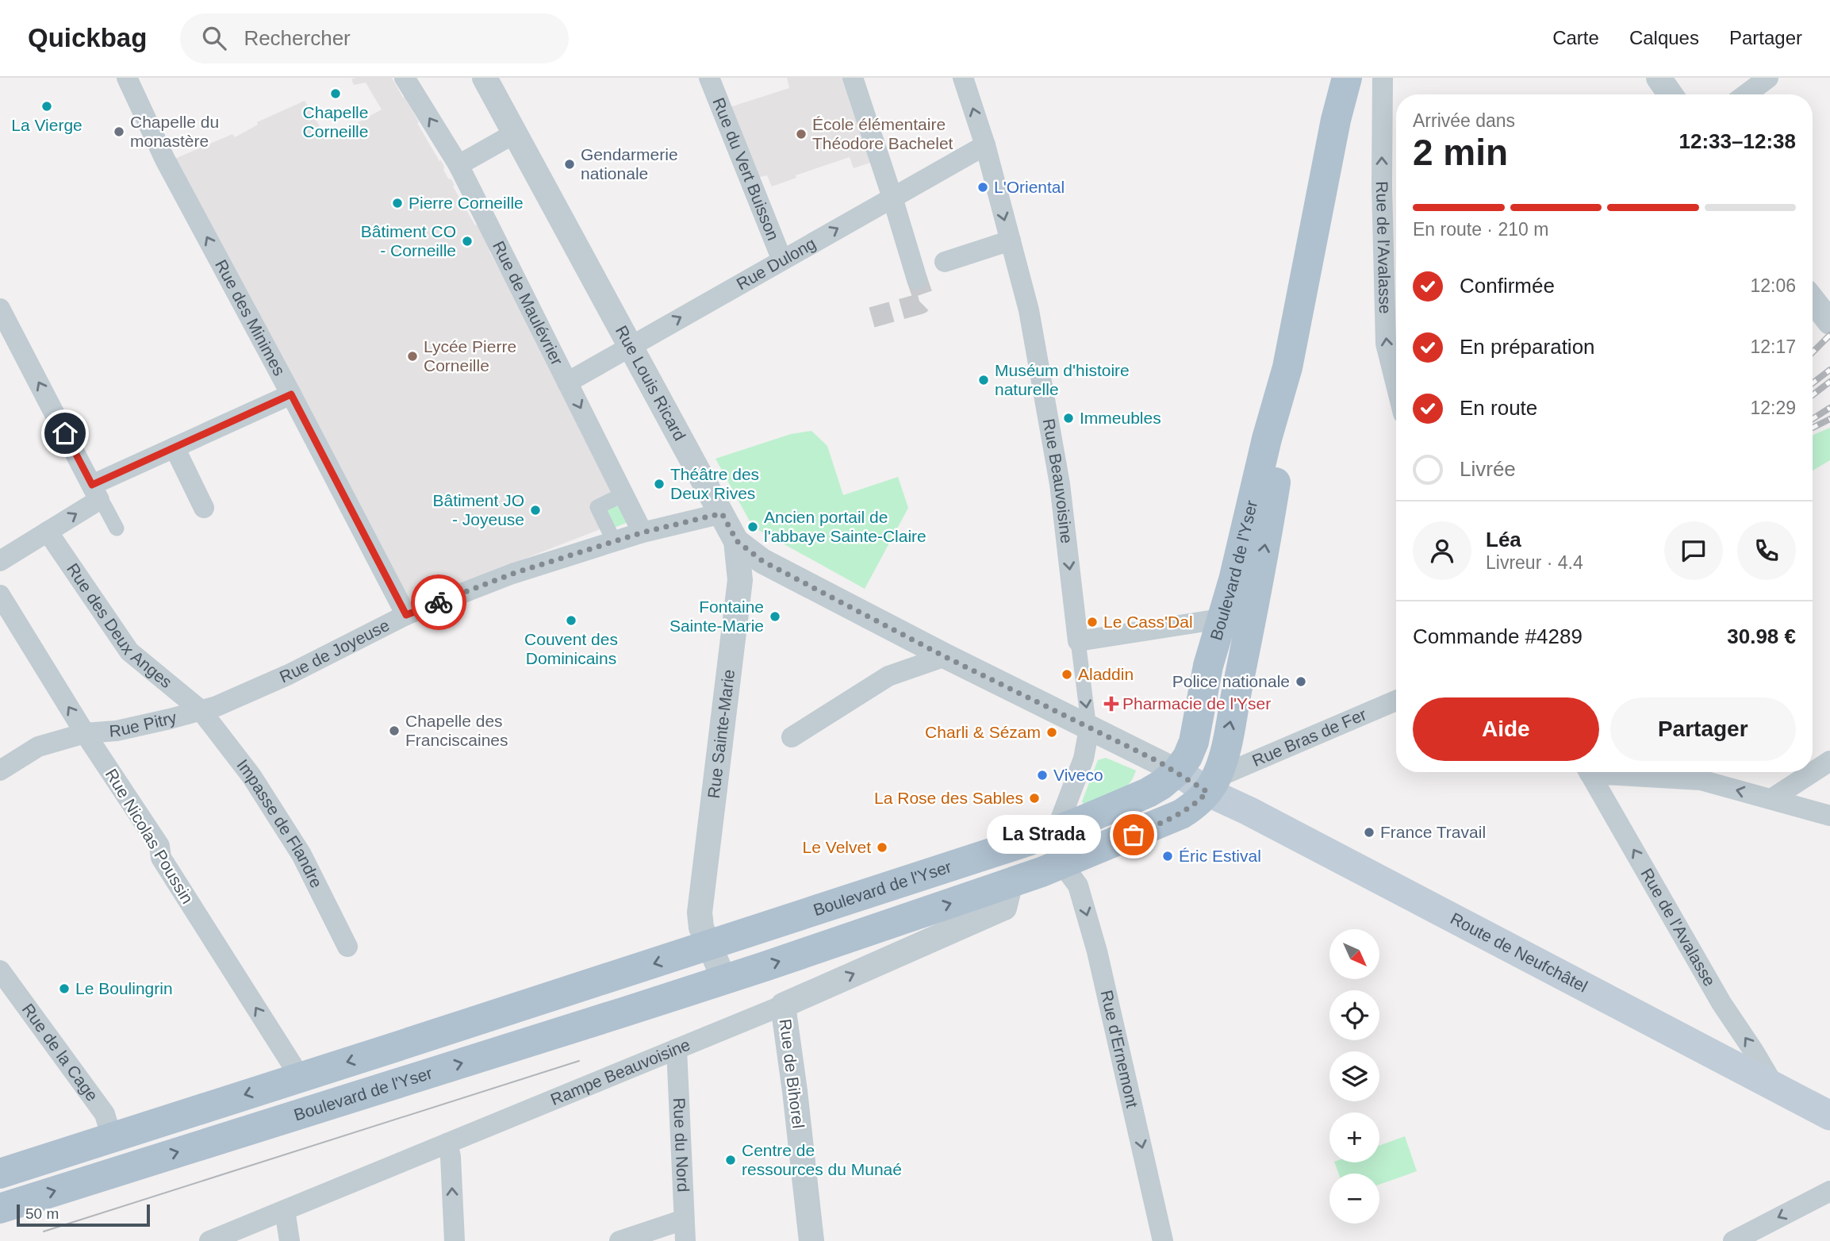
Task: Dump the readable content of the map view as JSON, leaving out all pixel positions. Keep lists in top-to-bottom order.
{
  "streets": {
    "main road": ["Boulevard de l'Yser", "Route de Neufchâtel"],
    "street": [
      "Rue du Vert Buisson",
      "Rue de l'Avalasse",
      "Rue Dulong",
      "Rue de Maulévrier",
      "Rue des Minimes",
      "Rue Louis Ricard",
      "Rue Beauvoisine",
      "Rue des Deux Anges",
      "Rue de Joyeuse",
      "Rue Pitry",
      "Rue Sainte-Marie",
      "Rue Bras de Fer",
      "Impasse de Flandre",
      "Rue Nicolas Poussin",
      "Rue d'Ernemont",
      "Rue de la Cage",
      "Rampe Beauvoisine",
      "Rue de Bihorel",
      "Rue du Nord"
    ]
  },
  "crossings": [
    ["Rue du Vert Buisson", "Rue Dulong"],
    ["Rue de l'Avalasse", "Route de Neufchâtel"],
    ["Rue Dulong", "Rue de Maulévrier"],
    ["Rue Dulong", "Rue Louis Ricard"],
    ["Rue Dulong", "Rue Beauvoisine"],
    ["Rue de Maulévrier", "Rue de Joyeuse"],
    ["Rue des Minimes", "Rue de Joyeuse"],
    ["Rue Louis Ricard", "Rue Beauvoisine"],
    ["Rue Louis Ricard", "Boulevard de l'Yser"],
    ["Rue Louis Ricard", "Rue de Joyeuse"],
    ["Rue Louis Ricard", "Rue Sainte-Marie"],
    ["Rue Louis Ricard", "Route de Neufchâtel"],
    ["Boulevard de l'Yser", "Rue Sainte-Marie"],
    ["Boulevard de l'Yser", "Rue Bras de Fer"],
    ["Boulevard de l'Yser", "Rue Nicolas Poussin"],
    ["Boulevard de l'Yser", "Route de Neufchâtel"],
    ["Boulevard de l'Yser", "Rue d'Ernemont"],
    ["Boulevard de l'Yser", "Rue de la Cage"],
    ["Boulevard de l'Yser", "Rampe Beauvoisine"],
    ["Rue des Deux Anges", "Rue de Joyeuse"],
    ["Rue des Deux Anges", "Rue Pitry"],
    ["Rue des Deux Anges", "Impasse de Flandre"],
    ["Rue de Joyeuse", "Rue Pitry"],
    ["Rue de Joyeuse", "Impasse de Flandre"],
    ["Rue Pitry", "Impasse de Flandre"],
    ["Rue Pitry", "Rue Nicolas Poussin"],
    ["Rue Bras de Fer", "Route de Neufchâtel"],
    ["Rampe Beauvoisine", "Rue de Bihorel"],
    ["Rampe Beauvoisine", "Rue du Nord"]
  ],
  "one_way": [
    "Rue de l'Avalasse",
    "Rue Dulong",
    "Rue des Minimes",
    "Rue Nicolas Poussin",
    "Rue d'Ernemont"
  ],
  "places": {
    "other": [
      "Chapelle Corneille",
      "La Vierge",
      "Chapelle du monastère",
      "École élémentaire Théodore Bachelet",
      "Gendarmerie nationale",
      "L'Oriental",
      "Pierre Corneille",
      "Bâtiment CO - Corneille",
      "Lycée Pierre Corneille",
      "Muséum d'histoire naturelle",
      "Immeubles",
      "Théâtre des Deux Rives",
      "Bâtiment JO - Joyeuse",
      "Ancien portail de l'abbaye Sainte-Claire",
      "Fontaine Sainte-Marie",
      "Couvent des Dominicains",
      "Le Cass'Dal",
      "Aladdin",
      "Police nationale",
      "Chapelle des Franciscaines",
      "Charli & Sézam",
      "Viveco",
      "La Rose des Sables",
      "France Travail",
      "La Strada",
      "Le Velvet",
      "Éric Estival",
      "Le Boulingrin",
      "Centre de ressources du Munaé"
    ],
    "health": ["Pharmacie de l'Yser"]
  },
  "scale_bar": "50 m",
  "north": "bottom right",
  "page": {
    "header": "Quickbag",
    "search": "Rechercher",
    "nav": ["Carte", "Calques", "Partager"],
    "heading": ["2 min", "Arrivée dans", "12:33–12:38"],
    "panel": [
      "Léa",
      "Livreur · 4.4",
      "Commande #4289",
      "30.98 €"
    ],
    "bar": "En route · 210 m",
    "list": [
      ["Confirmée", "12:06"],
      ["En préparation", "12:17"],
      ["En route", "12:29"],
      "Livrée"
    ],
    "buttons": ["Aide", "Partager"],
    "bubble": "La Strada",
    "map_buttons": ["+", "−"],
    "scale": "50 m"
  }
}
